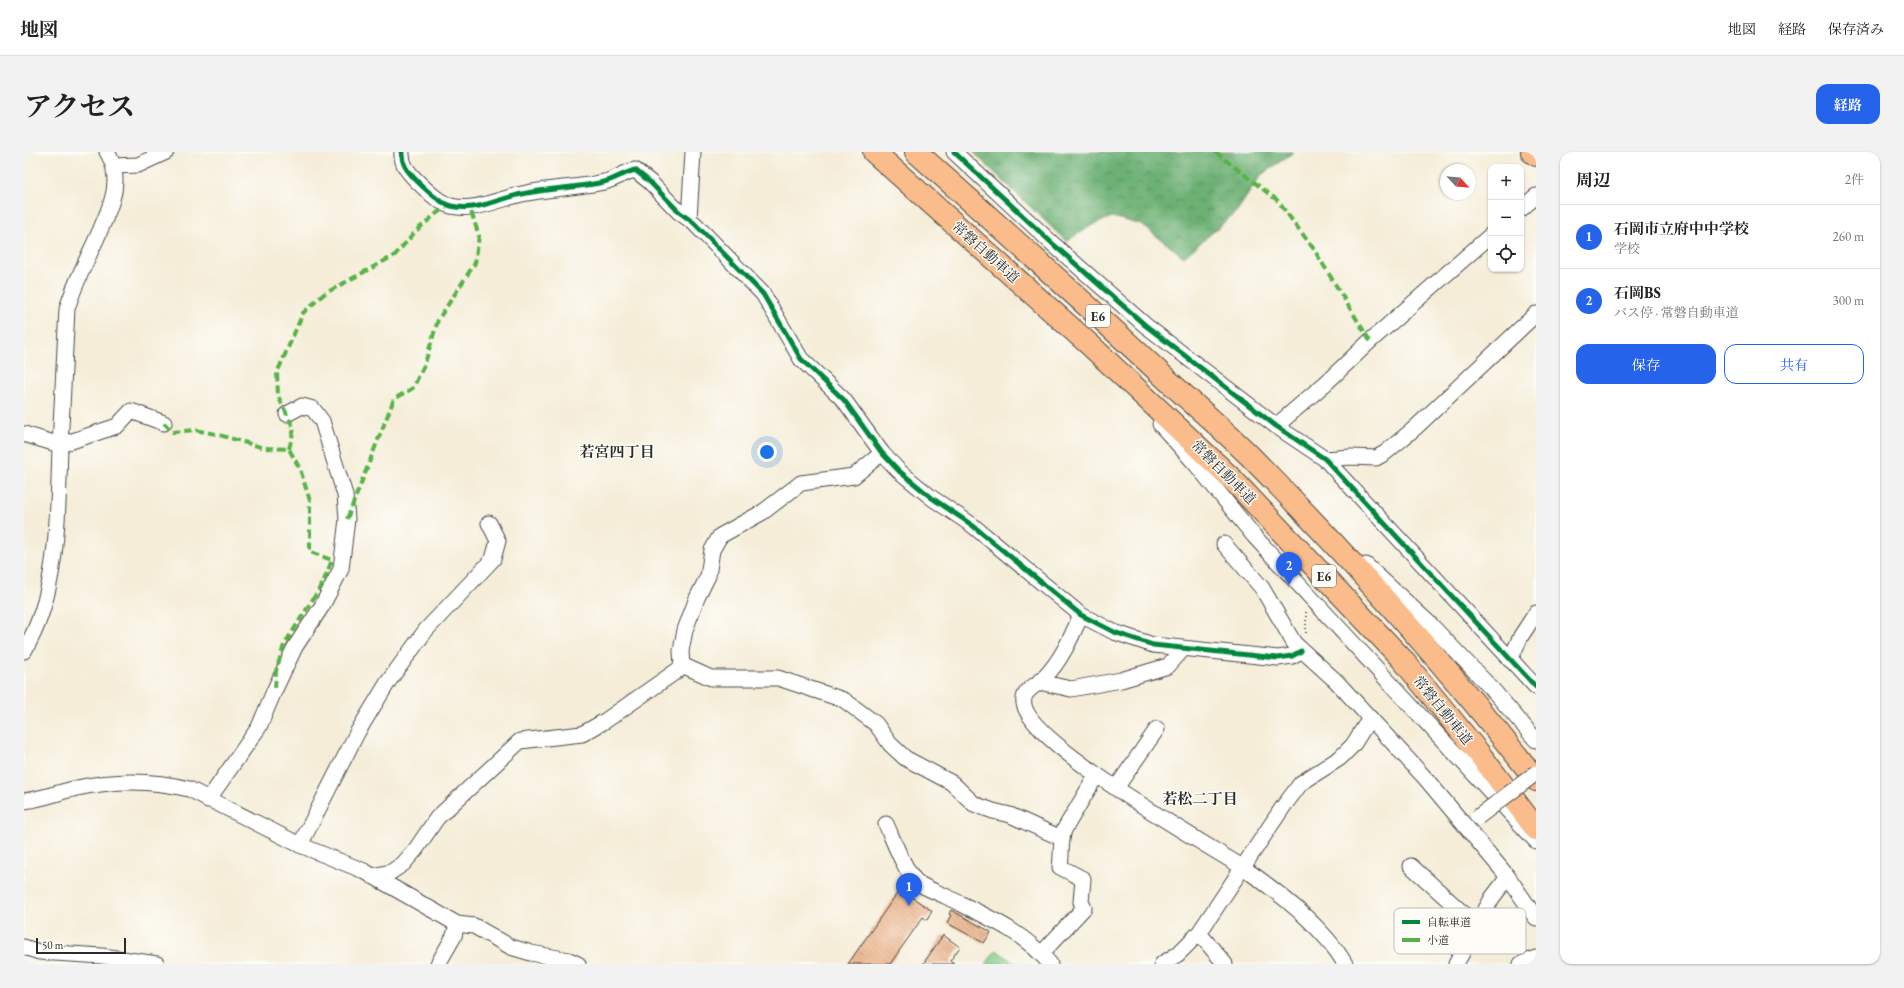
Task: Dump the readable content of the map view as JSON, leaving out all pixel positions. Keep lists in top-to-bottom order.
{
  "streets": {
    "highway": ["常磐自動車道", "E6"]
  },
  "districts": ["若宮四丁目", "若松二丁目"],
  "legend": ["自転車道", "小道"],
  "scale_bar": "50 m",
  "north": "bottom right",
  "page": {
    "header": "地図",
    "nav": ["地図", "経路", "保存済み"],
    "title": "アクセス",
    "buttons": [
      "経路",
      ["保存", "共有"]
    ],
    "heading": ["周辺", "2件"],
    "map_buttons": ["+", "−"],
    "list": [
      {
        "mark": "1",
        "name": "石岡市立府中中学校",
        "note": "学校",
        "value": "260 m"
      },
      {
        "mark": "2",
        "name": "石岡BS",
        "note": "バス停 · 常磐自動車道",
        "value": "300 m"
      }
    ],
    "pins": ["2", "1"],
    "scale": "50 m"
  }
}
